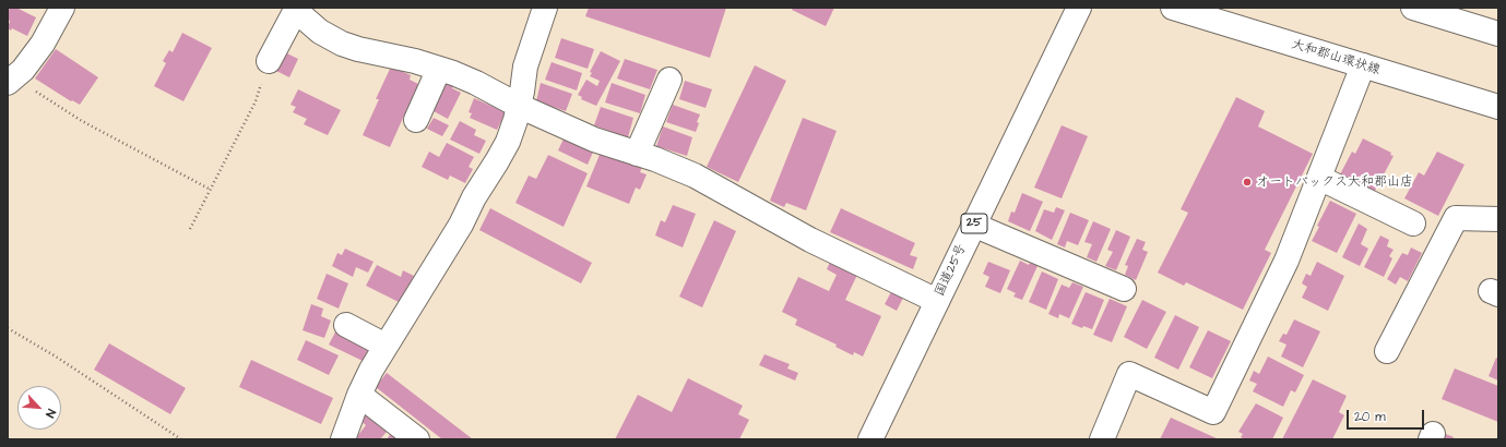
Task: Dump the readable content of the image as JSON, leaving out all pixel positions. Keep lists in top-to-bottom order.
{
  "streets": {
    "main road": ["大和郡山環状線", "25", "国道25号"]
  },
  "places": ["オートバックス大和郡山店"],
  "scale_bar": "20 m",
  "north": "bottom right"
}
